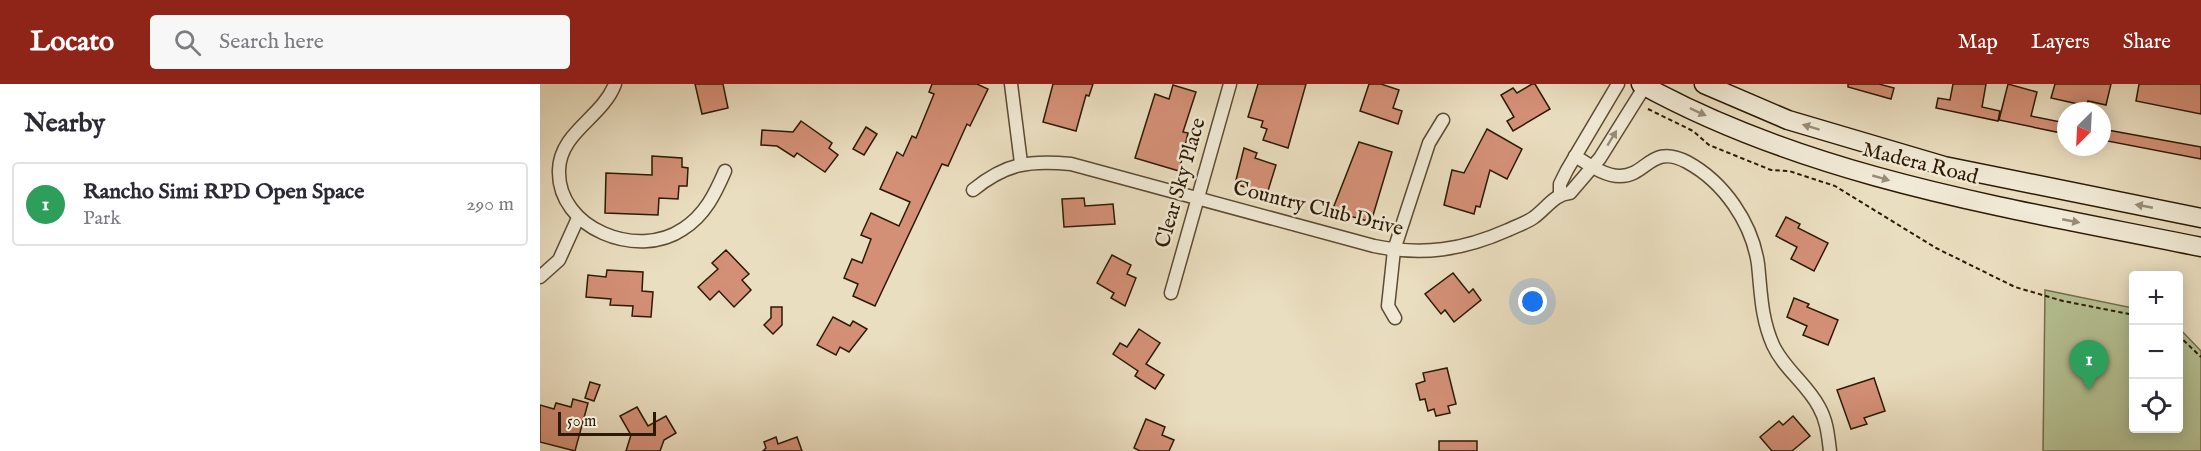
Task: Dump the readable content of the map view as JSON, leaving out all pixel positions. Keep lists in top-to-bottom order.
{
  "streets": {
    "main road": ["Madera Road"],
    "street": ["Clear Sky Place", "Country Club Drive"]
  },
  "crossings": [
    ["Madera Road", "Country Club Drive"],
    ["Clear Sky Place", "Country Club Drive"]
  ],
  "scale_bar": "50 m",
  "north": "bottom left",
  "page": {
    "header": "Locato",
    "search": "Search here",
    "nav": ["Map", "Layers", "Share"],
    "heading": "Nearby",
    "list": [
      {
        "mark": "1",
        "name": "Rancho Simi RPD Open Space",
        "note": "Park",
        "value": "290 m"
      }
    ],
    "map_buttons": ["+", "−"],
    "pins": "1",
    "scale": "50 m"
  }
}
